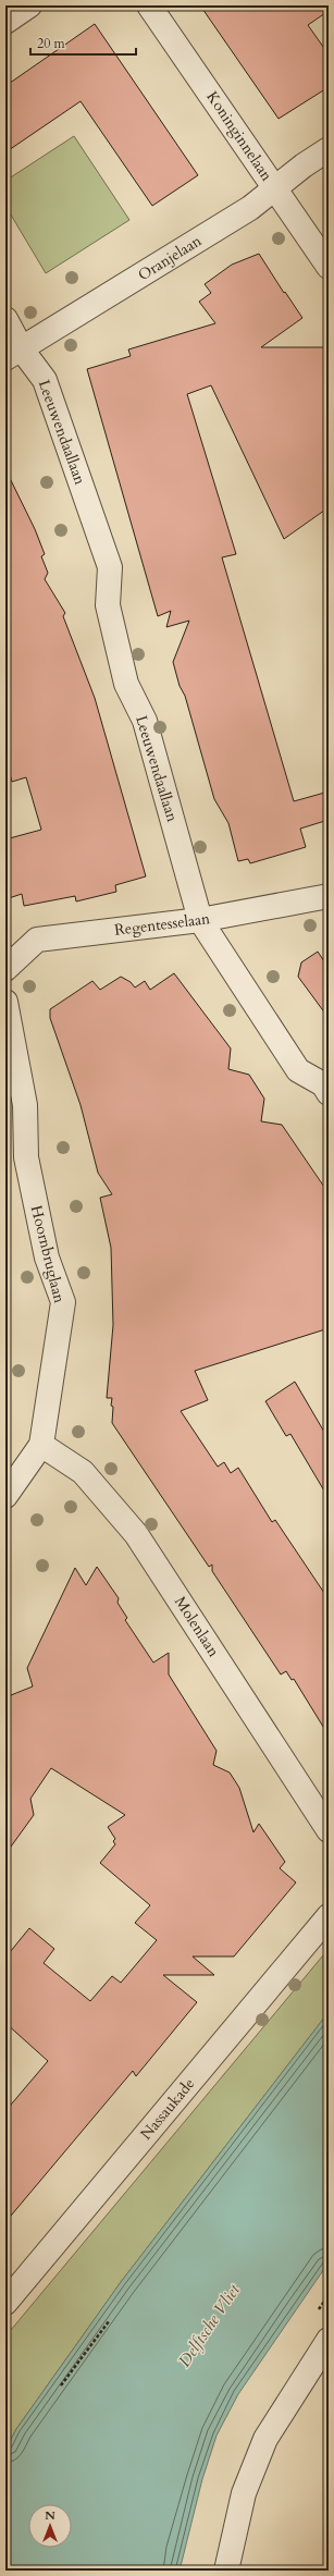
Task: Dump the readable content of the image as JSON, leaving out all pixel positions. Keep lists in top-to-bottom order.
{
  "streets": {
    "street": [
      "Koninginnelaan",
      "Oranjelaan",
      "Leeuwendaallaan",
      "Regentesselaan",
      "Hoornbruglaan",
      "Molenlaan",
      "Nassaukade"
    ]
  },
  "crossings": [
    ["Koninginnelaan", "Oranjelaan"],
    ["Oranjelaan", "Leeuwendaallaan"],
    ["Leeuwendaallaan", "Regentesselaan"],
    ["Hoornbruglaan", "Molenlaan"]
  ],
  "water": ["Delftsche Vliet"],
  "scale_bar": "20 m",
  "north": "top"
}
